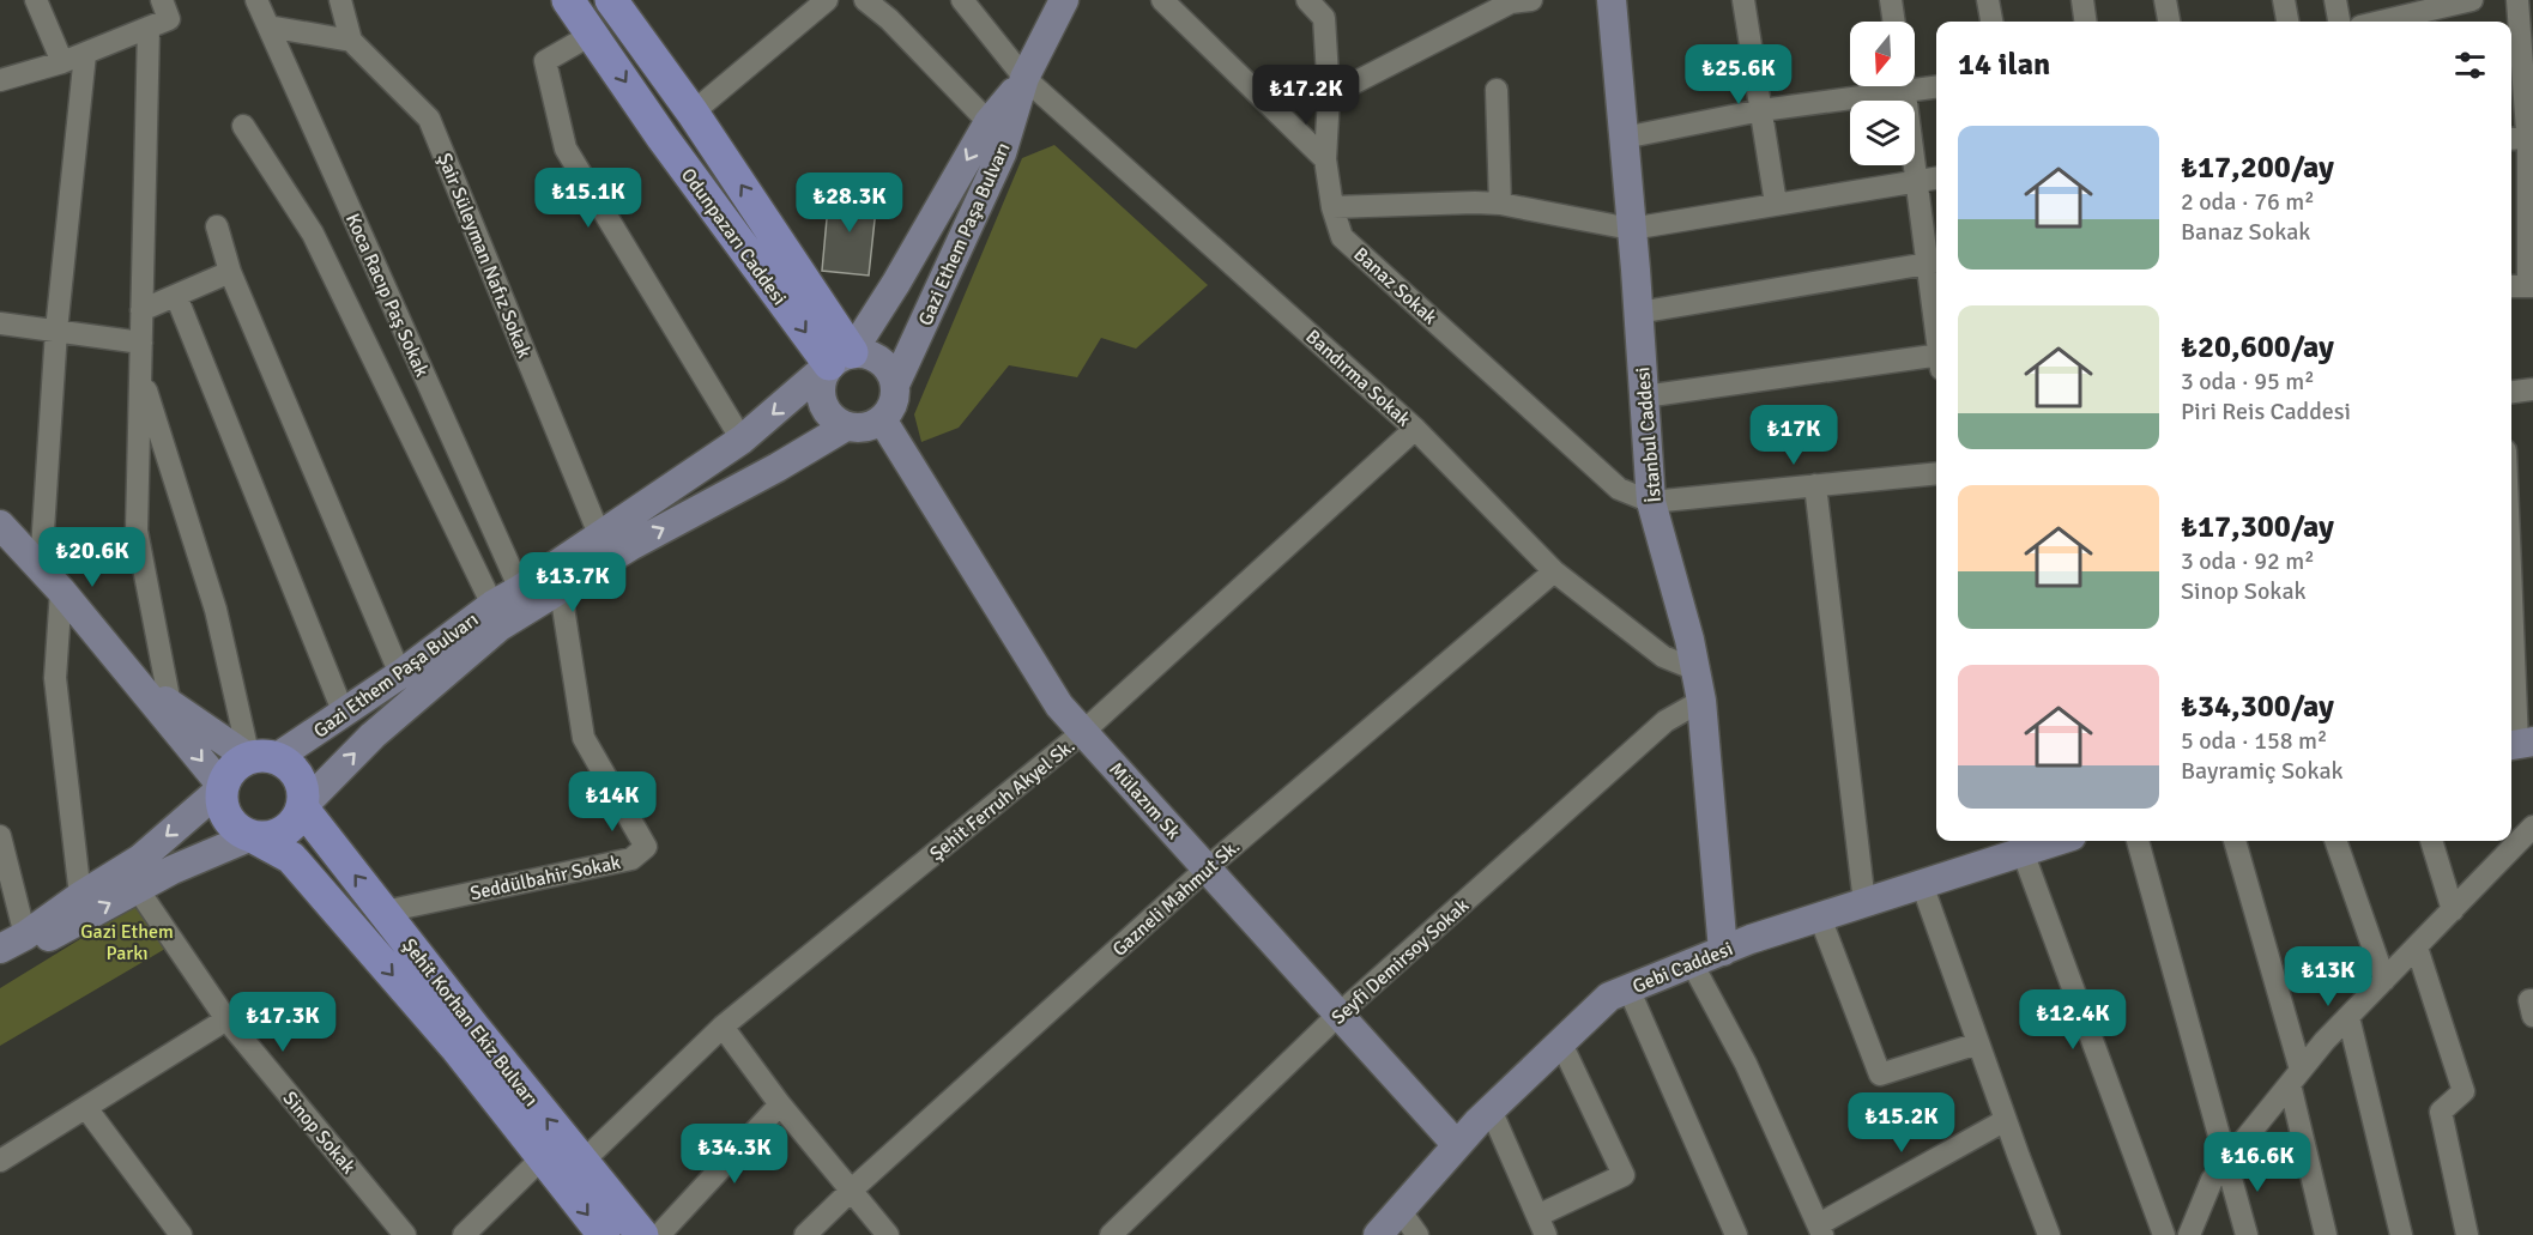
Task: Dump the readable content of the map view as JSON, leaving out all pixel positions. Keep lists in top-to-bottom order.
{
  "streets": {
    "main road": [
      "Gazi Ethem Paşa Bulvarı",
      "Odunpazarı Caddesi",
      "İstanbul Caddesi",
      "Mülazım Sk",
      "Gebi Caddesi",
      "Şehit Korhan Ekiz Bulvarı"
    ],
    "street": [
      "Şair Süleyman Nafız Sokak",
      "Banaz Sokak",
      "Koca Racıp Paş Sokak",
      "Bandırma Sokak",
      "Şehit Ferruh Akyel Sk.",
      "Seddülbahir Sokak",
      "Gazneli Mahmut Sk.",
      "Seyfi Demirsoy Sokak",
      "Sinop Sokak"
    ]
  },
  "crossings": [
    ["Gazi Ethem Paşa Bulvarı", "Odunpazarı Caddesi"],
    ["Gazi Ethem Paşa Bulvarı", "Şair Süleyman Nafız Sokak"],
    ["Gazi Ethem Paşa Bulvarı", "Koca Racıp Paş Sokak"],
    ["Gazi Ethem Paşa Bulvarı", "Bandırma Sokak"],
    ["Gazi Ethem Paşa Bulvarı", "Mülazım Sk"],
    ["Gazi Ethem Paşa Bulvarı", "Seddülbahir Sokak"],
    ["Gazi Ethem Paşa Bulvarı", "Şehit Korhan Ekiz Bulvarı"],
    ["Odunpazarı Caddesi", "Mülazım Sk"],
    ["Banaz Sokak", "İstanbul Caddesi"],
    ["Bandırma Sokak", "İstanbul Caddesi"],
    ["Bandırma Sokak", "Şehit Ferruh Akyel Sk."],
    ["Bandırma Sokak", "Gazneli Mahmut Sk."],
    ["İstanbul Caddesi", "Seyfi Demirsoy Sokak"],
    ["İstanbul Caddesi", "Gebi Caddesi"],
    ["Şehit Ferruh Akyel Sk.", "Mülazım Sk"],
    ["Şehit Ferruh Akyel Sk.", "Şehit Korhan Ekiz Bulvarı"],
    ["Mülazım Sk", "Gazneli Mahmut Sk."],
    ["Mülazım Sk", "Seyfi Demirsoy Sokak"],
    ["Mülazım Sk", "Gebi Caddesi"],
    ["Seddülbahir Sokak", "Şehit Korhan Ekiz Bulvarı"]
  ],
  "parks": ["Gazi Ethem Parkı"],
  "north": "bottom",
  "page": {
    "heading": "14 ilan",
    "price": [
      "₺25.6K",
      "₺17.2K",
      "₺15.1K",
      "₺28.3K",
      "₺17K",
      "₺20.6K",
      "₺13.7K",
      "₺14K",
      "₺13K",
      "₺12.4K",
      "₺17.3K",
      "₺15.2K",
      "₺34.3K",
      "₺16.6K"
    ],
    "list": [
      {
        "name": "₺17,200/ay",
        "note": "2 oda · 76 m² · Banaz Sokak"
      },
      {
        "name": "₺20,600/ay",
        "note": "3 oda · 95 m² · Piri Reis Caddesi"
      },
      {
        "name": "₺17,300/ay",
        "note": "3 oda · 92 m² · Sinop Sokak"
      },
      {
        "name": "₺34,300/ay",
        "note": "5 oda · 158 m² · Bayramiç Sokak"
      }
    ]
  }
}
